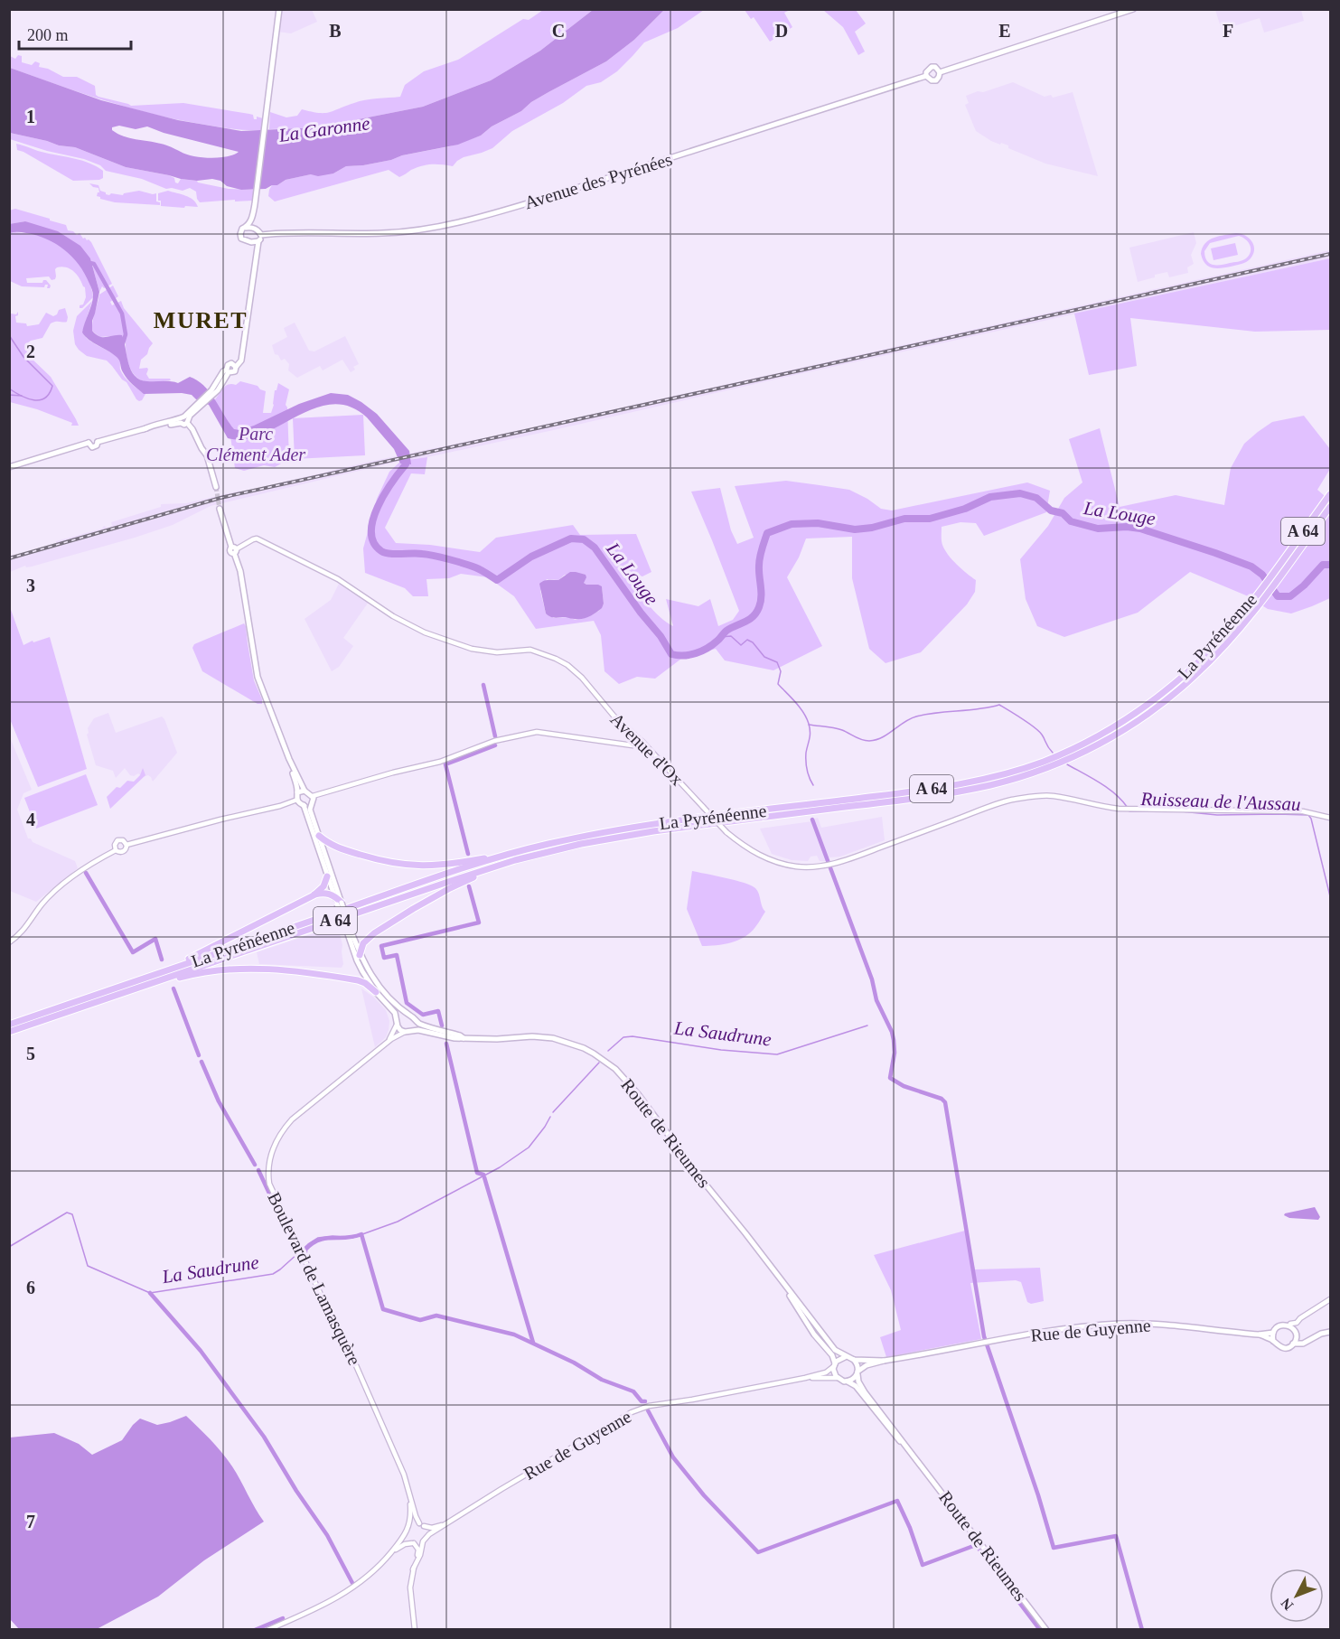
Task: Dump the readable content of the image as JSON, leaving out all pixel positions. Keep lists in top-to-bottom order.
{
  "streets": {
    "highway": ["A 64", "La Pyrénéenne"],
    "main road": ["Avenue des Pyrénées", "Route de Rieumes", "Rue de Guyenne"],
    "street": ["Avenue d'Ox", "Boulevard de Lamasquère"]
  },
  "crossings": [
    ["Route de Rieumes", "Boulevard de Lamasquère"],
    ["Route de Rieumes", "Rue de Guyenne"]
  ],
  "districts": ["MURET"],
  "water": [
    "La Garonne",
    "La Louge",
    "Ruisseau de l'Aussau",
    "La Saudrune"
  ],
  "parks": ["Parc Clément Ader"],
  "scale_bar": "200 m",
  "north": "bottom left",
  "grid": {
    "columns": [
      "B",
      "C",
      "D",
      "E",
      "F"
    ],
    "rows": [
      "1",
      "2",
      "3",
      "4",
      "5",
      "6",
      "7"
    ]
  }
}
